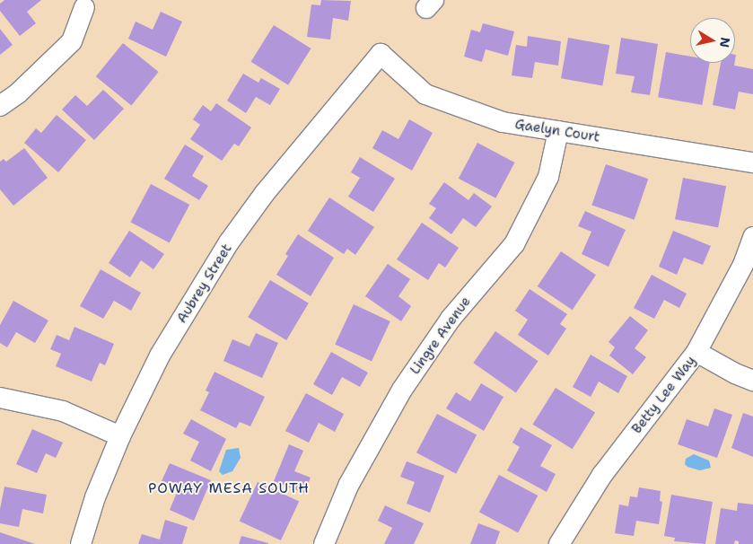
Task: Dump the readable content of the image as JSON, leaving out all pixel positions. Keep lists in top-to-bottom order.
{
  "streets": {
    "street": [
      "Gaelyn Court",
      "Aubrey Street",
      "Lingre Avenue",
      "Betty Lee Way"
    ]
  },
  "crossings": [
    ["Gaelyn Court", "Aubrey Street"],
    ["Gaelyn Court", "Lingre Avenue"]
  ],
  "districts": ["POWAY MESA SOUTH"],
  "north": "right"
}
